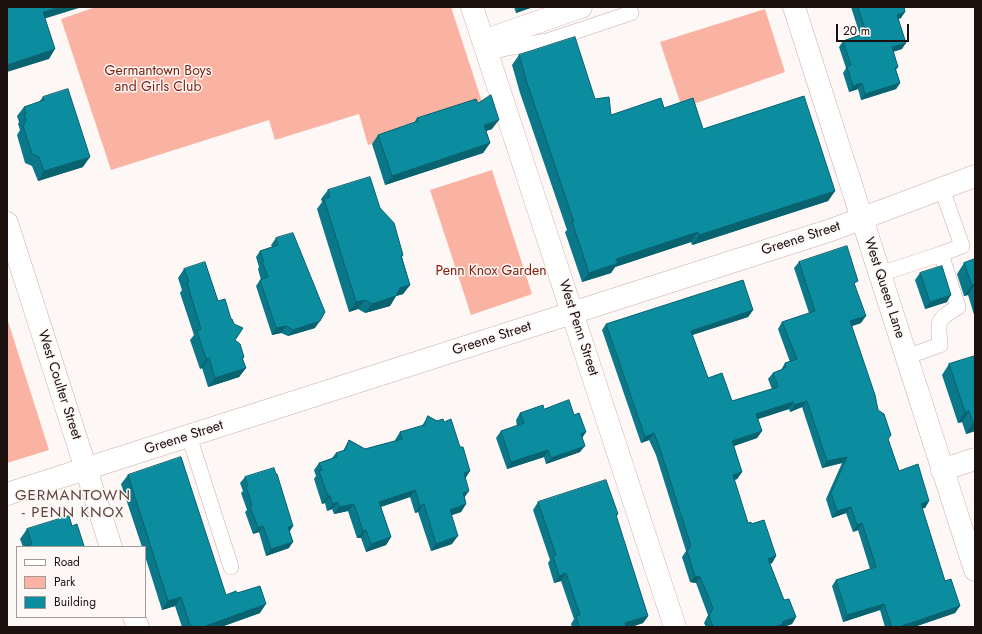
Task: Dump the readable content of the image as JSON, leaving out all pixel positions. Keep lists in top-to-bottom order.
{
  "streets": {
    "street": [
      "Greene Street",
      "West Queen Lane",
      "West Penn Street",
      "West Coulter Street"
    ]
  },
  "crossings": [
    ["Greene Street", "West Queen Lane"],
    ["Greene Street", "West Penn Street"],
    ["Greene Street", "West Coulter Street"]
  ],
  "districts": ["GERMANTOWN - PENN KNOX"],
  "parks": ["Germantown Boys and Girls Club", "Penn Knox Garden"],
  "legend": ["Road", "Park", "Building"],
  "scale_bar": "20 m"
}
